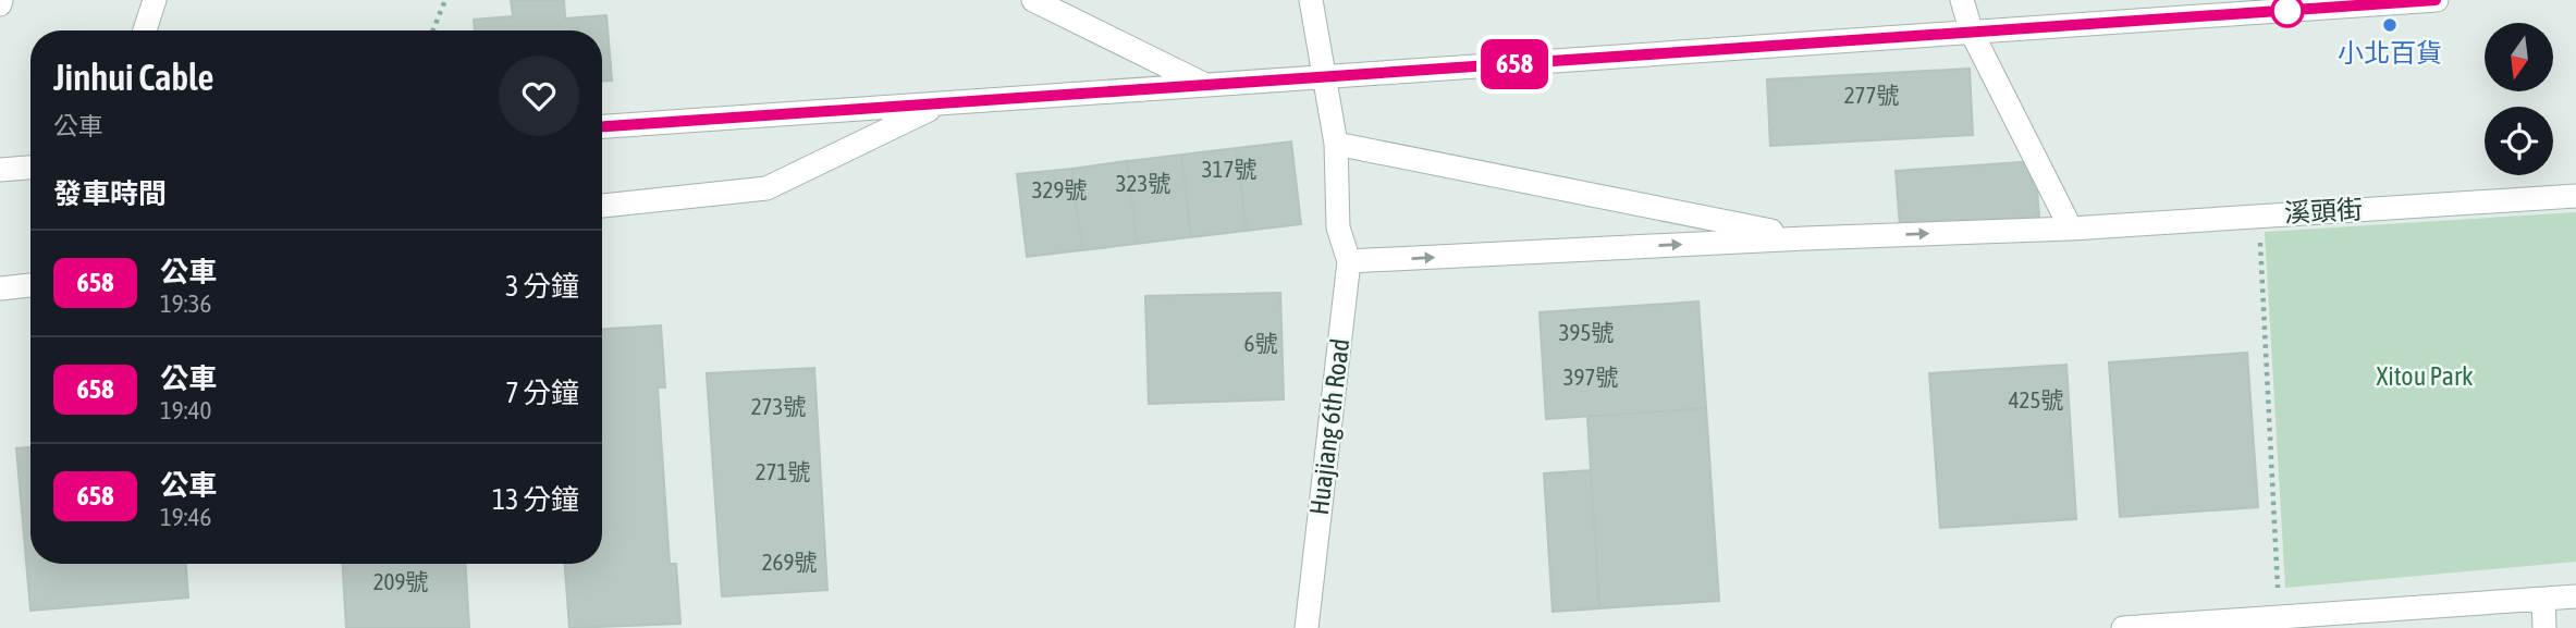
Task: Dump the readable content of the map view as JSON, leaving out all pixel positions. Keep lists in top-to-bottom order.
{
  "streets": {
    "street": ["溪頭街", "Huajiang 6th Road"]
  },
  "parks": ["Xitou Park"],
  "places": ["小北百貨"],
  "lines": ["bus line 658"],
  "house_numbers": [
    "277號",
    "317號",
    "323號",
    "329號",
    "395號",
    "6號",
    "397號",
    "425號",
    "273號",
    "271號",
    "269號",
    "209號"
  ],
  "north": "bottom",
  "page": {
    "on_map": "658",
    "heading": [
      ["Jinhui Cable", "公車"],
      "發車時間"
    ],
    "list": [
      {
        "mark": "658",
        "name": "公車",
        "note": "19:36",
        "value": "3 分鐘"
      },
      {
        "mark": "658",
        "name": "公車",
        "note": "19:40",
        "value": "7 分鐘"
      },
      {
        "mark": "658",
        "name": "公車",
        "note": "19:46",
        "value": "13 分鐘"
      }
    ]
  }
}
